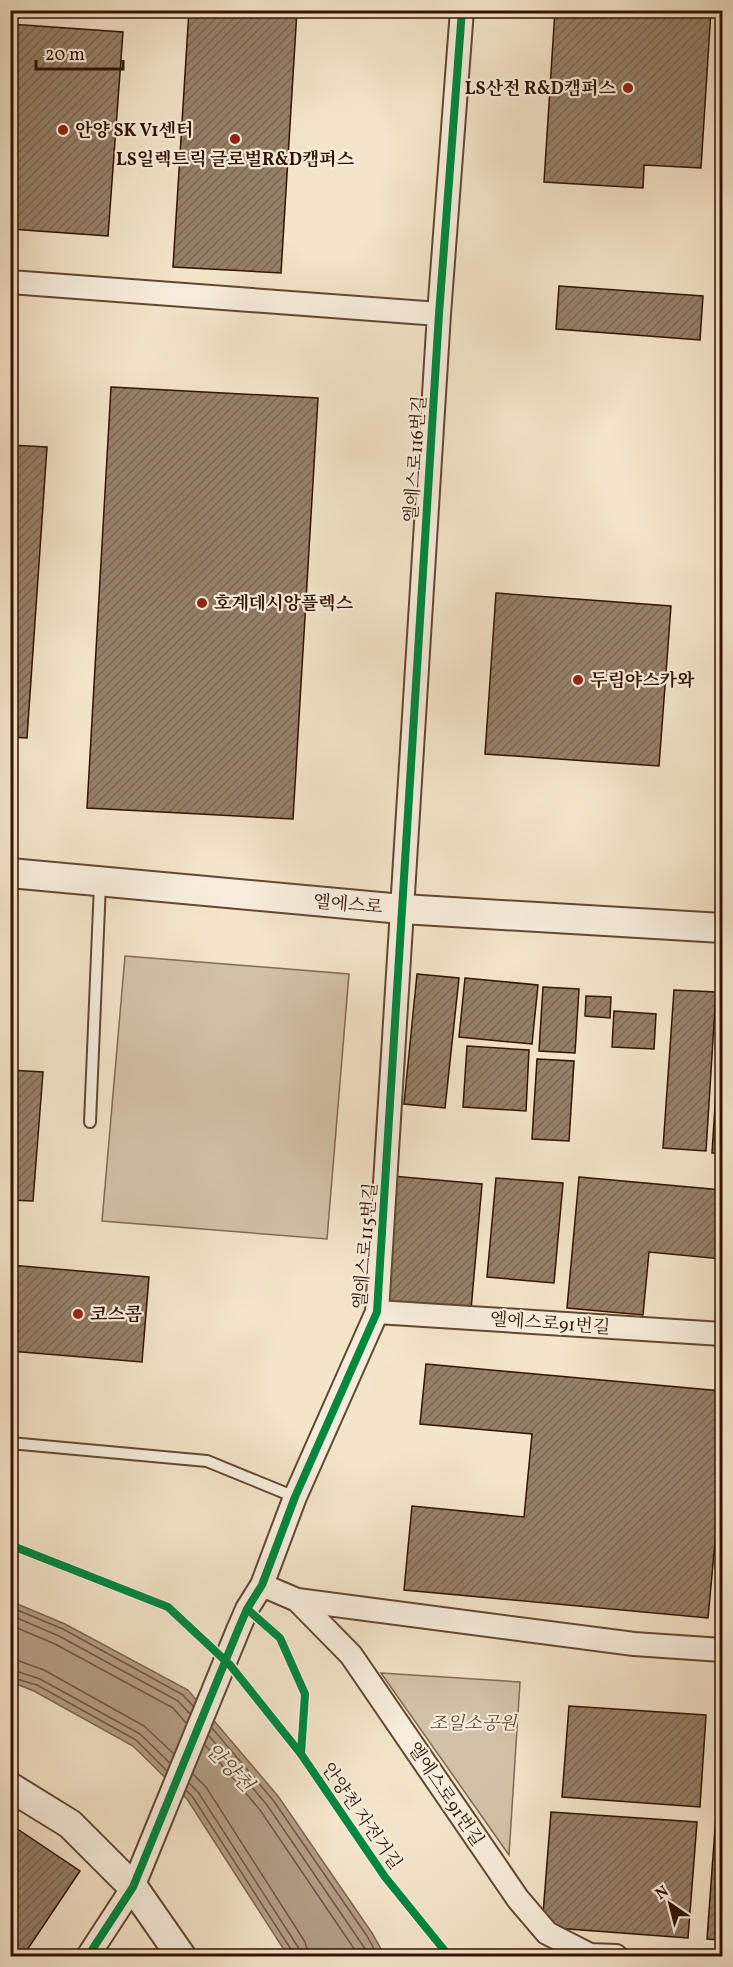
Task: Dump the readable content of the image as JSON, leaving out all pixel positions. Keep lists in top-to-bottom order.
{
  "streets": {
    "street": [
      "엘에스로116번길",
      "엘에스로",
      "엘에스로115번길",
      "엘에스로91번길"
    ],
    "cycle path": ["안양천 자전거길"]
  },
  "crossings": [
    ["엘에스로116번길", "엘에스로"],
    ["엘에스로116번길", "엘에스로115번길"],
    ["엘에스로", "엘에스로115번길"],
    ["엘에스로115번길", "엘에스로91번길"]
  ],
  "water": ["안양천"],
  "parks": ["조일소공원"],
  "places": [
    "LS산전 R&D캠퍼스",
    "안양 SK V1센터",
    "LS일렉트릭 글로벌R&D캠퍼스",
    "호계데시앙플렉스",
    "두림야스카와",
    "코스콤"
  ],
  "scale_bar": "20 m",
  "north": "top left"
}
